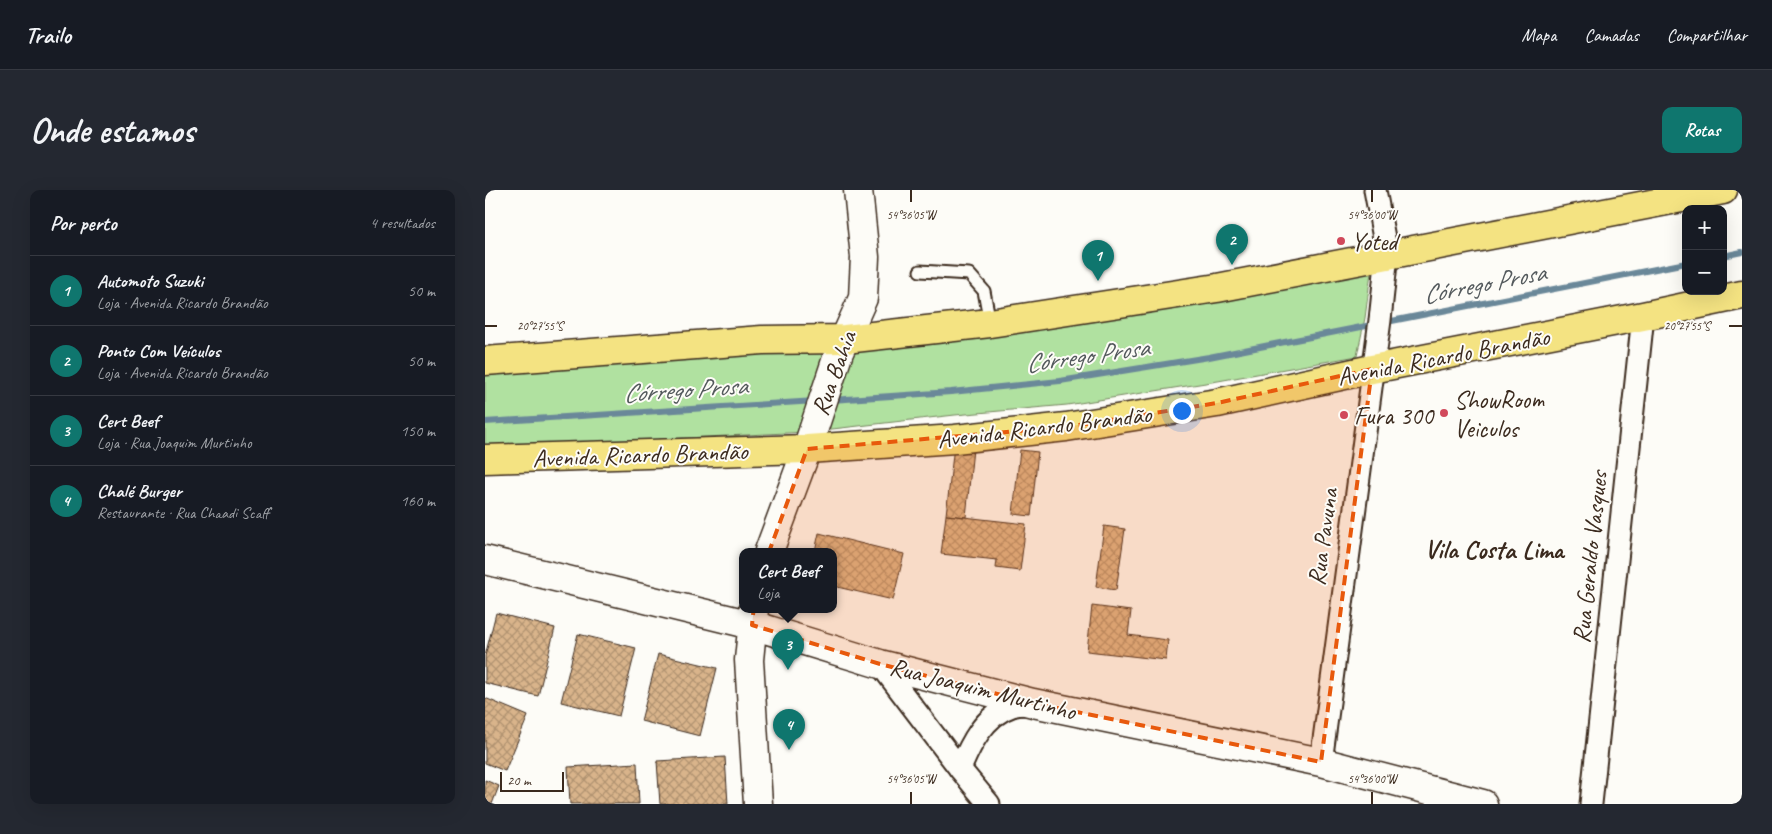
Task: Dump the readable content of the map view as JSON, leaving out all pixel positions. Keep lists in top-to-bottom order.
{
  "streets": {
    "main road": ["Avenida Ricardo Brandão", "Rua Bahia", "Rua Joaquim Murtinho"],
    "street": ["Rua Pavuna", "Rua Geraldo Vasques"]
  },
  "crossings": [
    ["Avenida Ricardo Brandão", "Rua Bahia"],
    ["Avenida Ricardo Brandão", "Rua Pavuna"],
    ["Avenida Ricardo Brandão", "Rua Geraldo Vasques"],
    ["Rua Pavuna", "Rua Joaquim Murtinho"]
  ],
  "districts": ["Vila Costa Lima"],
  "water": ["Córrego Prosa"],
  "places": ["Yoted", "ShowRoom Veiculos", "Fura 300"],
  "scale_bar": "20 m",
  "page": {
    "header": "Trailo",
    "nav": ["Mapa", "Camadas", "Compartilhar"],
    "buttons": "Rotas",
    "title": "Onde estamos",
    "heading": ["Por perto", "4 resultados"],
    "map_buttons": ["+", "−"],
    "pins": [
      "2",
      "1",
      "3",
      "4"
    ],
    "list": [
      {
        "mark": "1",
        "name": "Automoto Suzuki",
        "note": "Loja · Avenida Ricardo Brandão",
        "value": "50 m"
      },
      {
        "mark": "2",
        "name": "Ponto Com Veículos",
        "note": "Loja · Avenida Ricardo Brandão",
        "value": "50 m"
      },
      {
        "mark": "3",
        "name": "Cert Beef",
        "note": "Loja · Rua Joaquim Murtinho",
        "value": "150 m"
      },
      {
        "mark": "4",
        "name": "Chalé Burger",
        "note": "Restaurante · Rua Chaadi Scaff",
        "value": "160 m"
      }
    ],
    "popup": ["Cert Beef", "Loja"],
    "scale": "20 m"
  },
  "coordinates": ["54°36'05\"W", "54°36'00\"W", "20°27'55\"S"]
}
